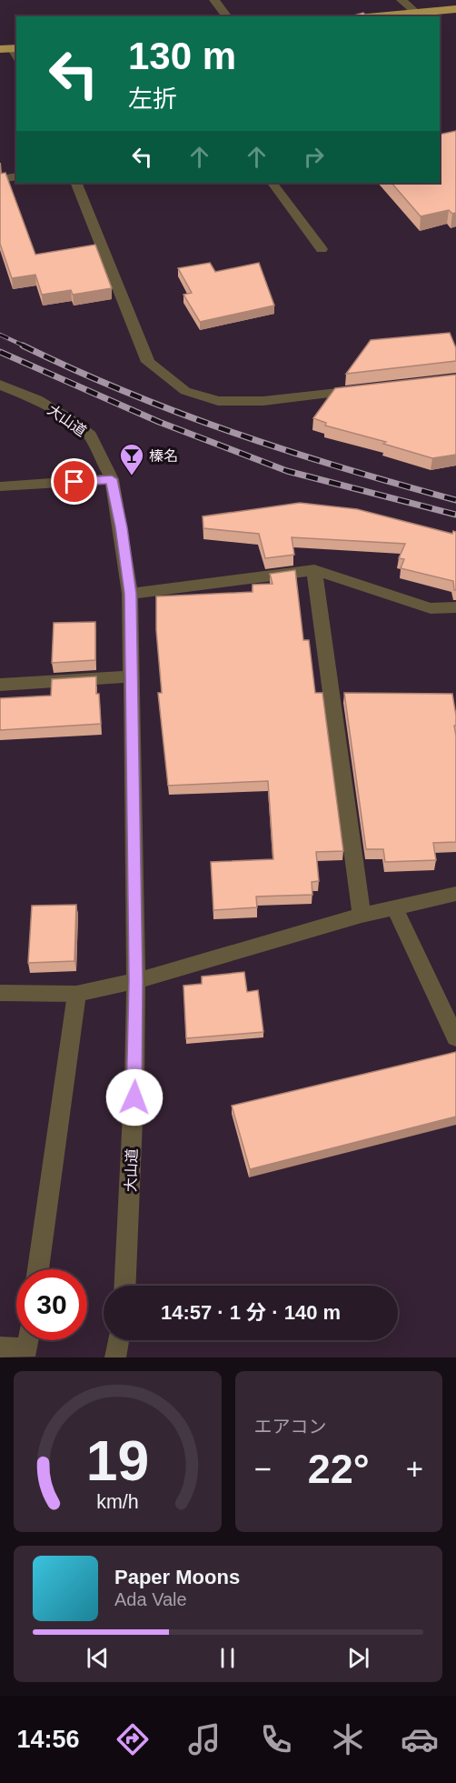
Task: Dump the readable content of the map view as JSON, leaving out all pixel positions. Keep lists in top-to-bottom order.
{
  "streets": {
    "street": ["大山道"]
  },
  "places": {
    "bar": ["榛名"]
  },
  "page": {
    "turn": ["130 m", "左折"],
    "limit": "30",
    "trip": "14:57 · 1 分 · 140 m",
    "tile": "エアコン",
    "heat": ["−", "22°", "+"],
    "song": ["Paper Moons", "Ada Vale"],
    "tabs": "14:56",
    "gauge": ["19", "km/h"]
  }
}
